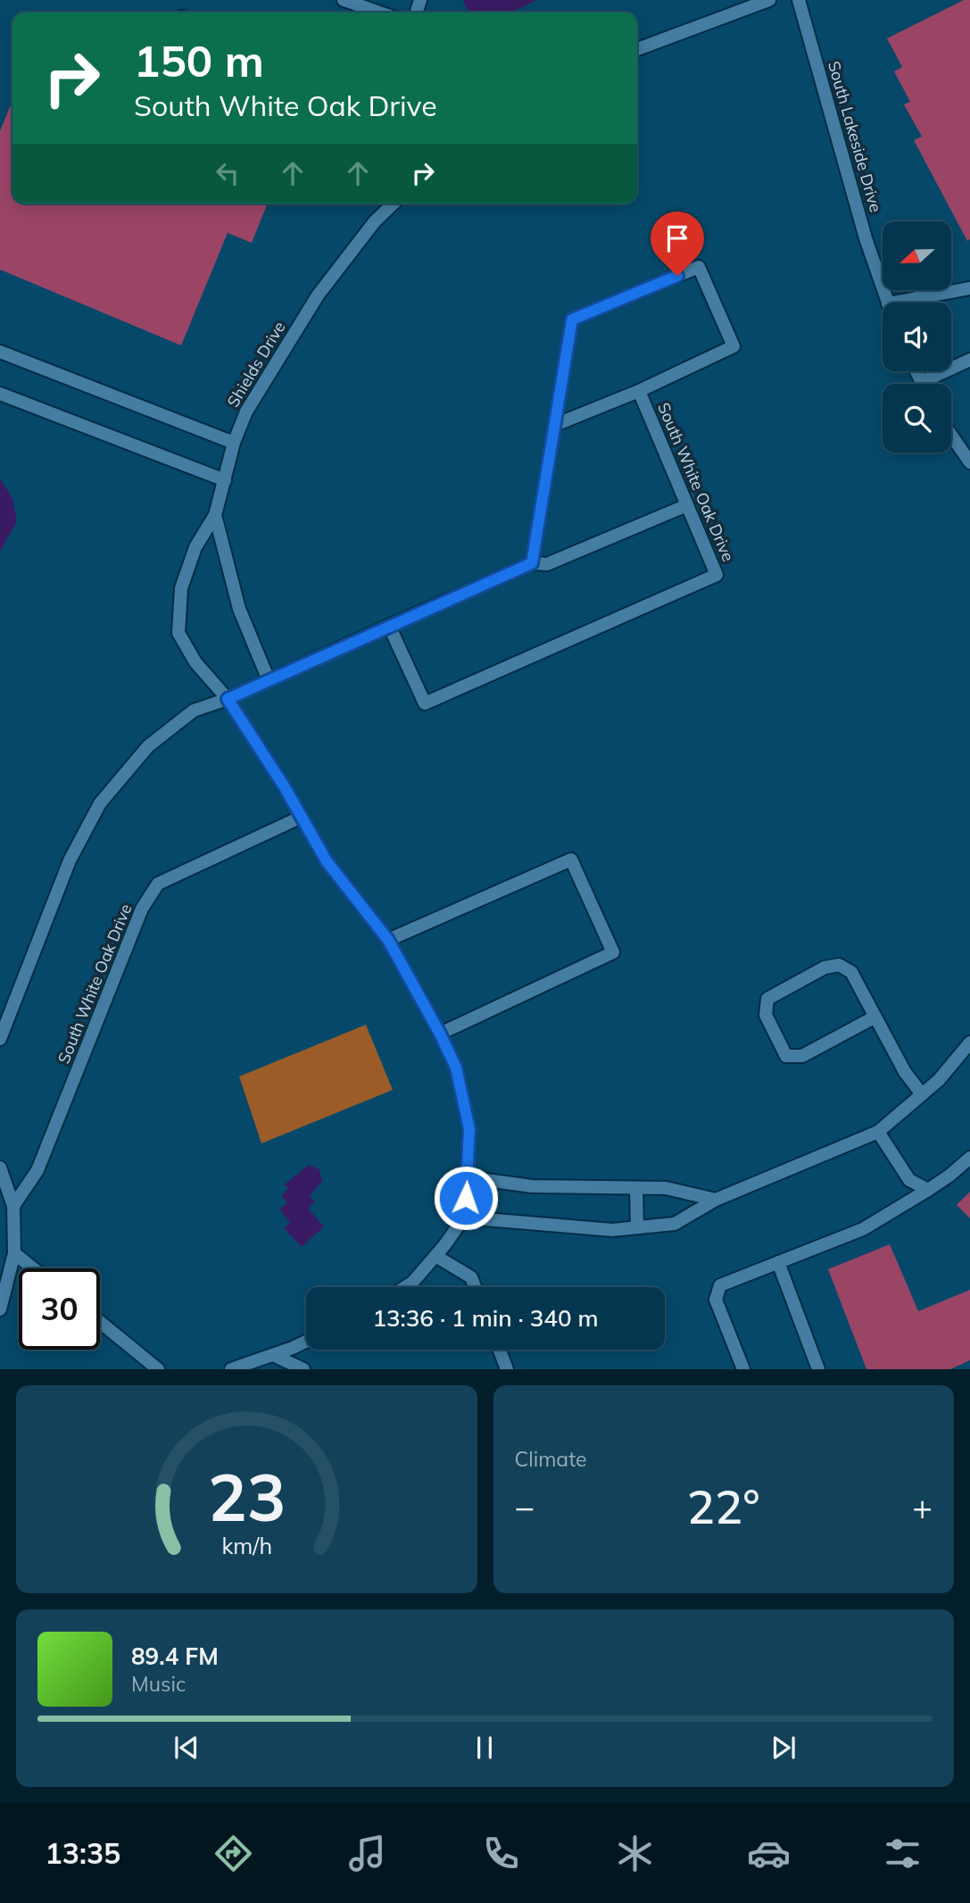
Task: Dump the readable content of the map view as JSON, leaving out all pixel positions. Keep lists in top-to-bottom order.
{
  "streets": {
    "street": ["South Lakeside Drive", "Shields Drive", "South White Oak Drive"]
  },
  "north": "left",
  "page": {
    "turn": ["150 m", "South White Oak Drive"],
    "limit": "30",
    "trip": "13:36 · 1 min · 340 m",
    "tile": "Climate",
    "heat": ["−", "22°", "+"],
    "song": ["89.4 FM", "Music"],
    "tabs": "13:35",
    "gauge": ["23", "km/h"]
  }
}
